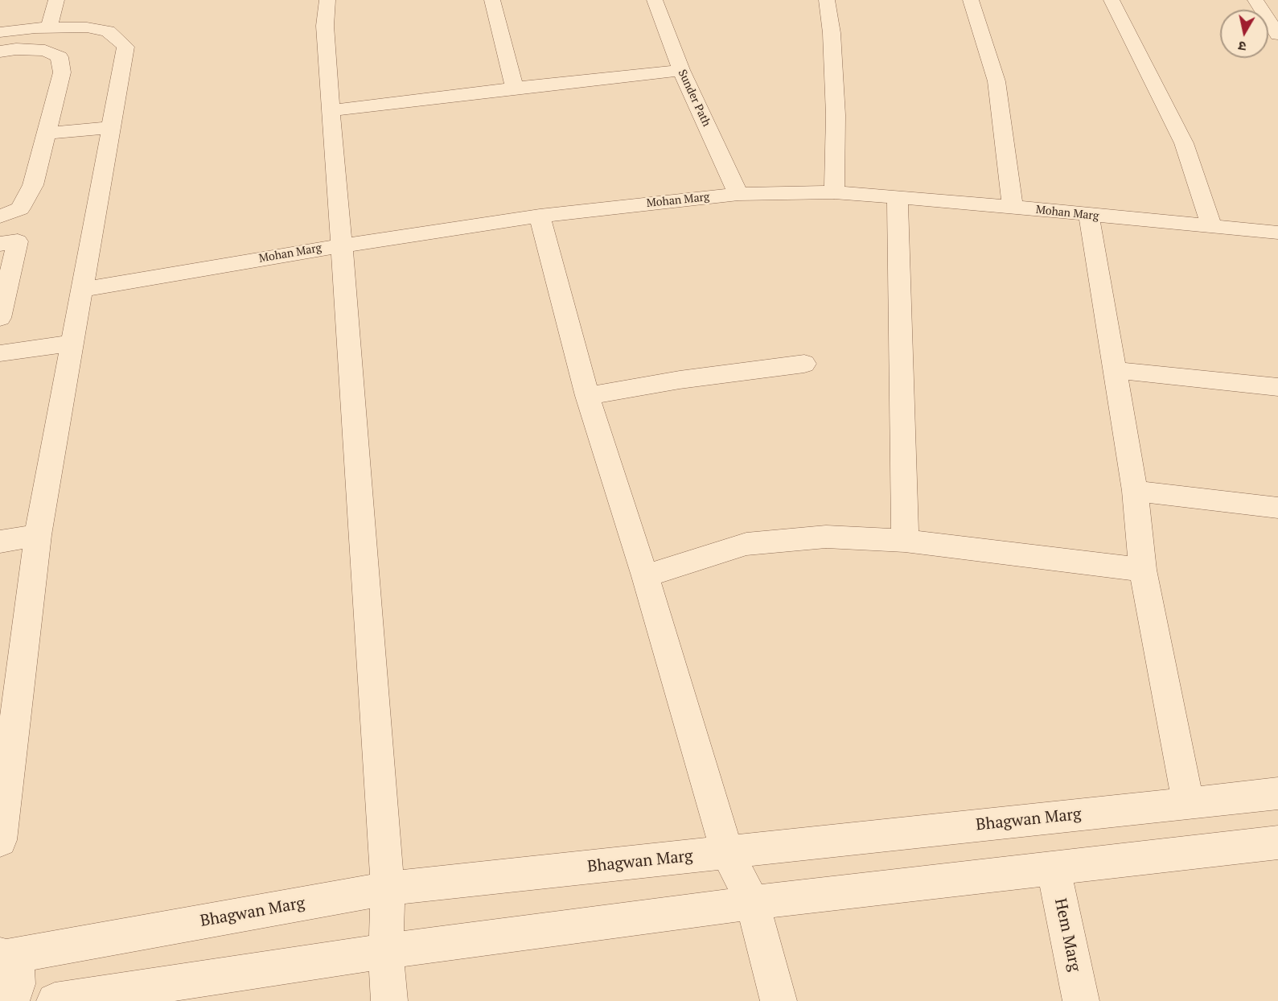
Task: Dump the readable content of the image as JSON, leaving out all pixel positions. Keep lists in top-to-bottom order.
{
  "streets": {
    "street": [
      "Sunder Path",
      "Mohan Marg",
      "Bhagwan Marg",
      "Hem Marg"
    ]
  },
  "crossings": [
    ["Sunder Path", "Mohan Marg"]
  ],
  "north": "bottom"
}
